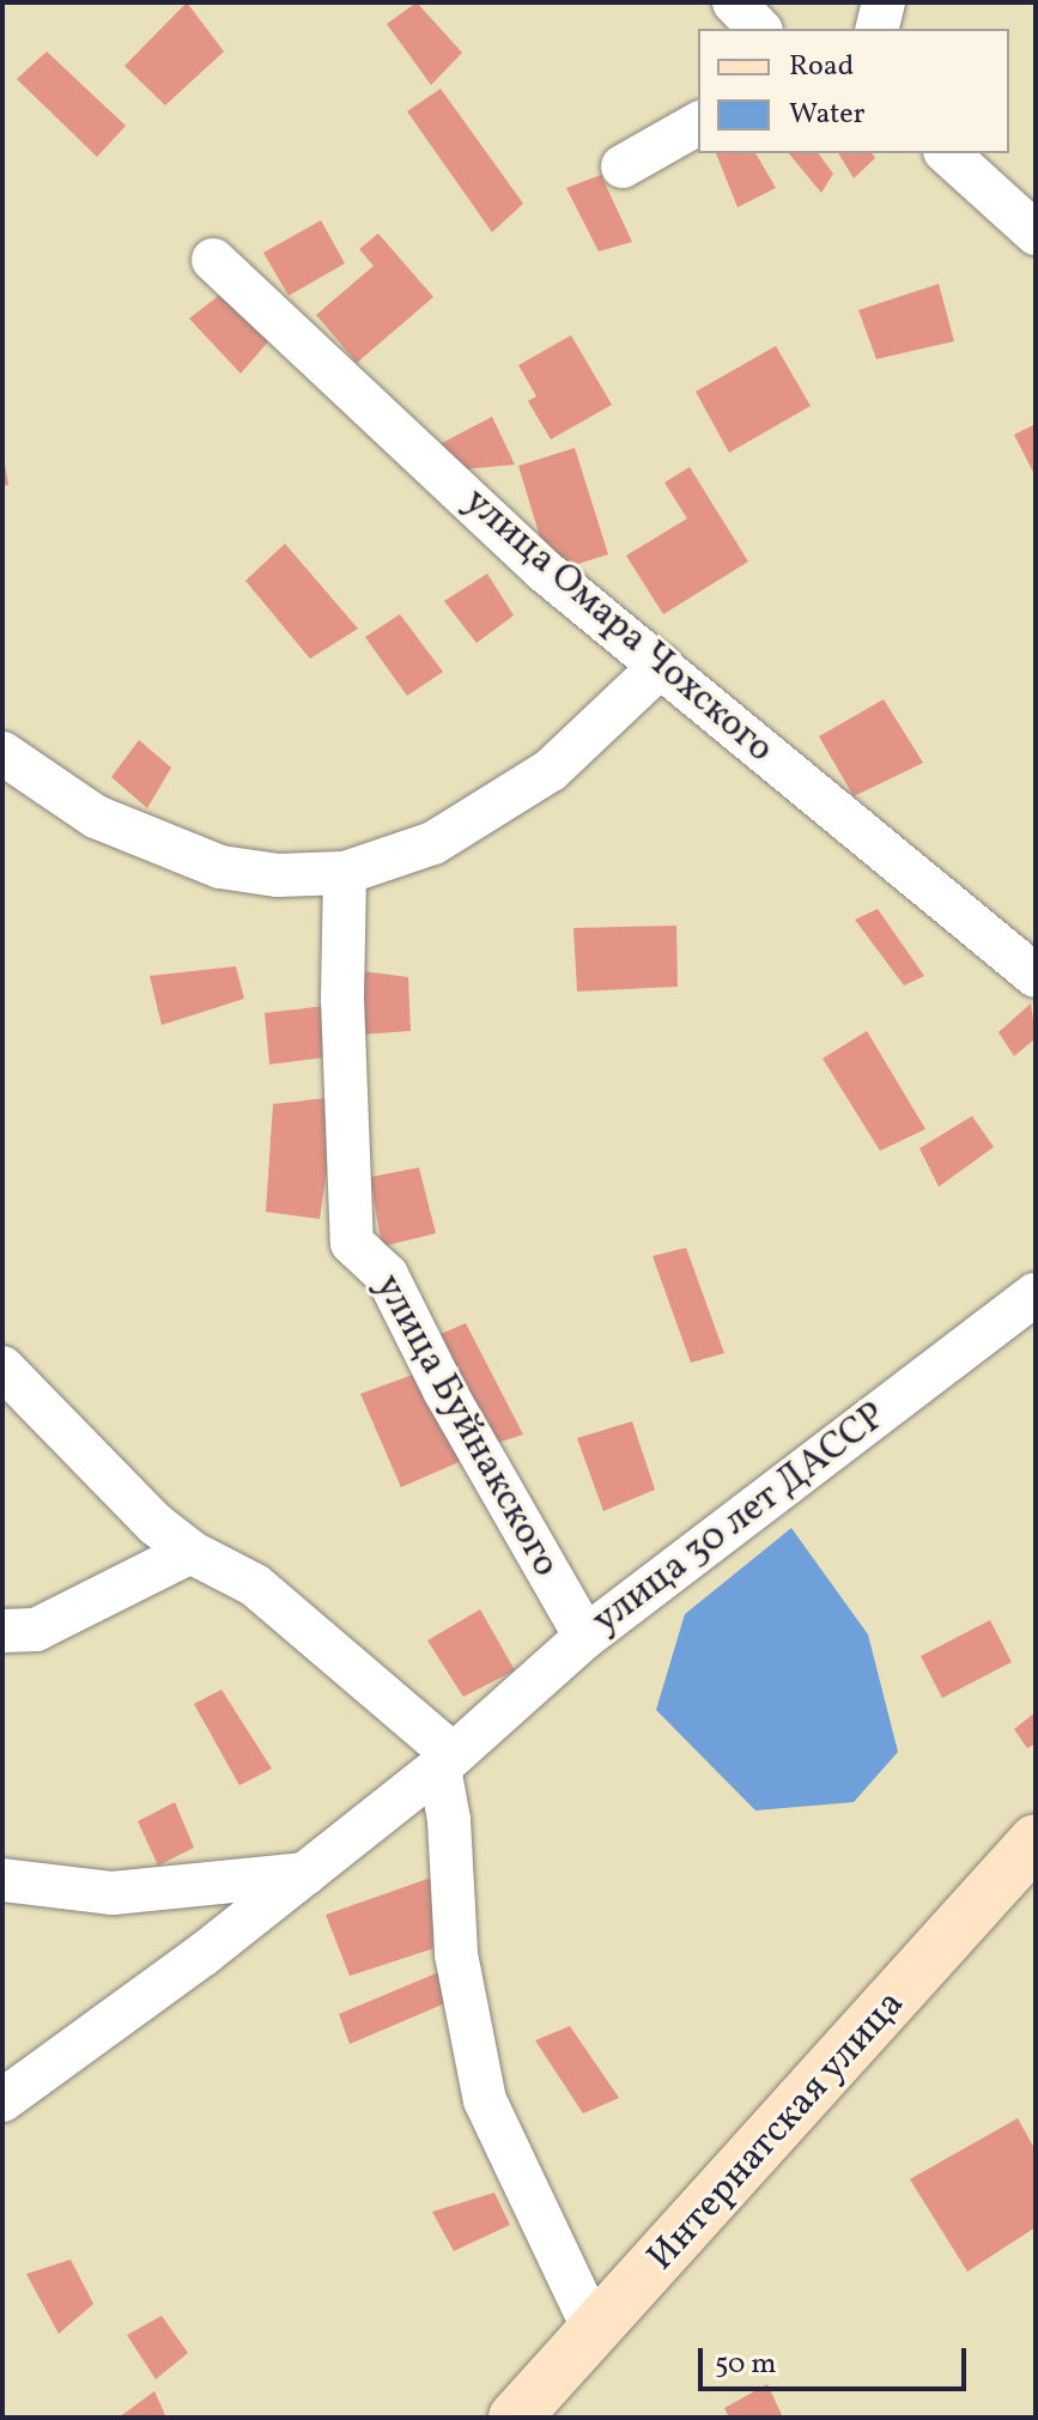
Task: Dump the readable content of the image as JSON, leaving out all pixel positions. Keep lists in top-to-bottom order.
{
  "streets": {
    "street": [
      "улица Омара Чохского",
      "улица Буйнакского",
      "улица 30 лет ДАССР",
      "Интернатская улица"
    ]
  },
  "crossings": [
    ["улица Буйнакского", "улица 30 лет ДАССР"]
  ],
  "legend": ["Road", "Water"],
  "scale_bar": "50 m"
}
